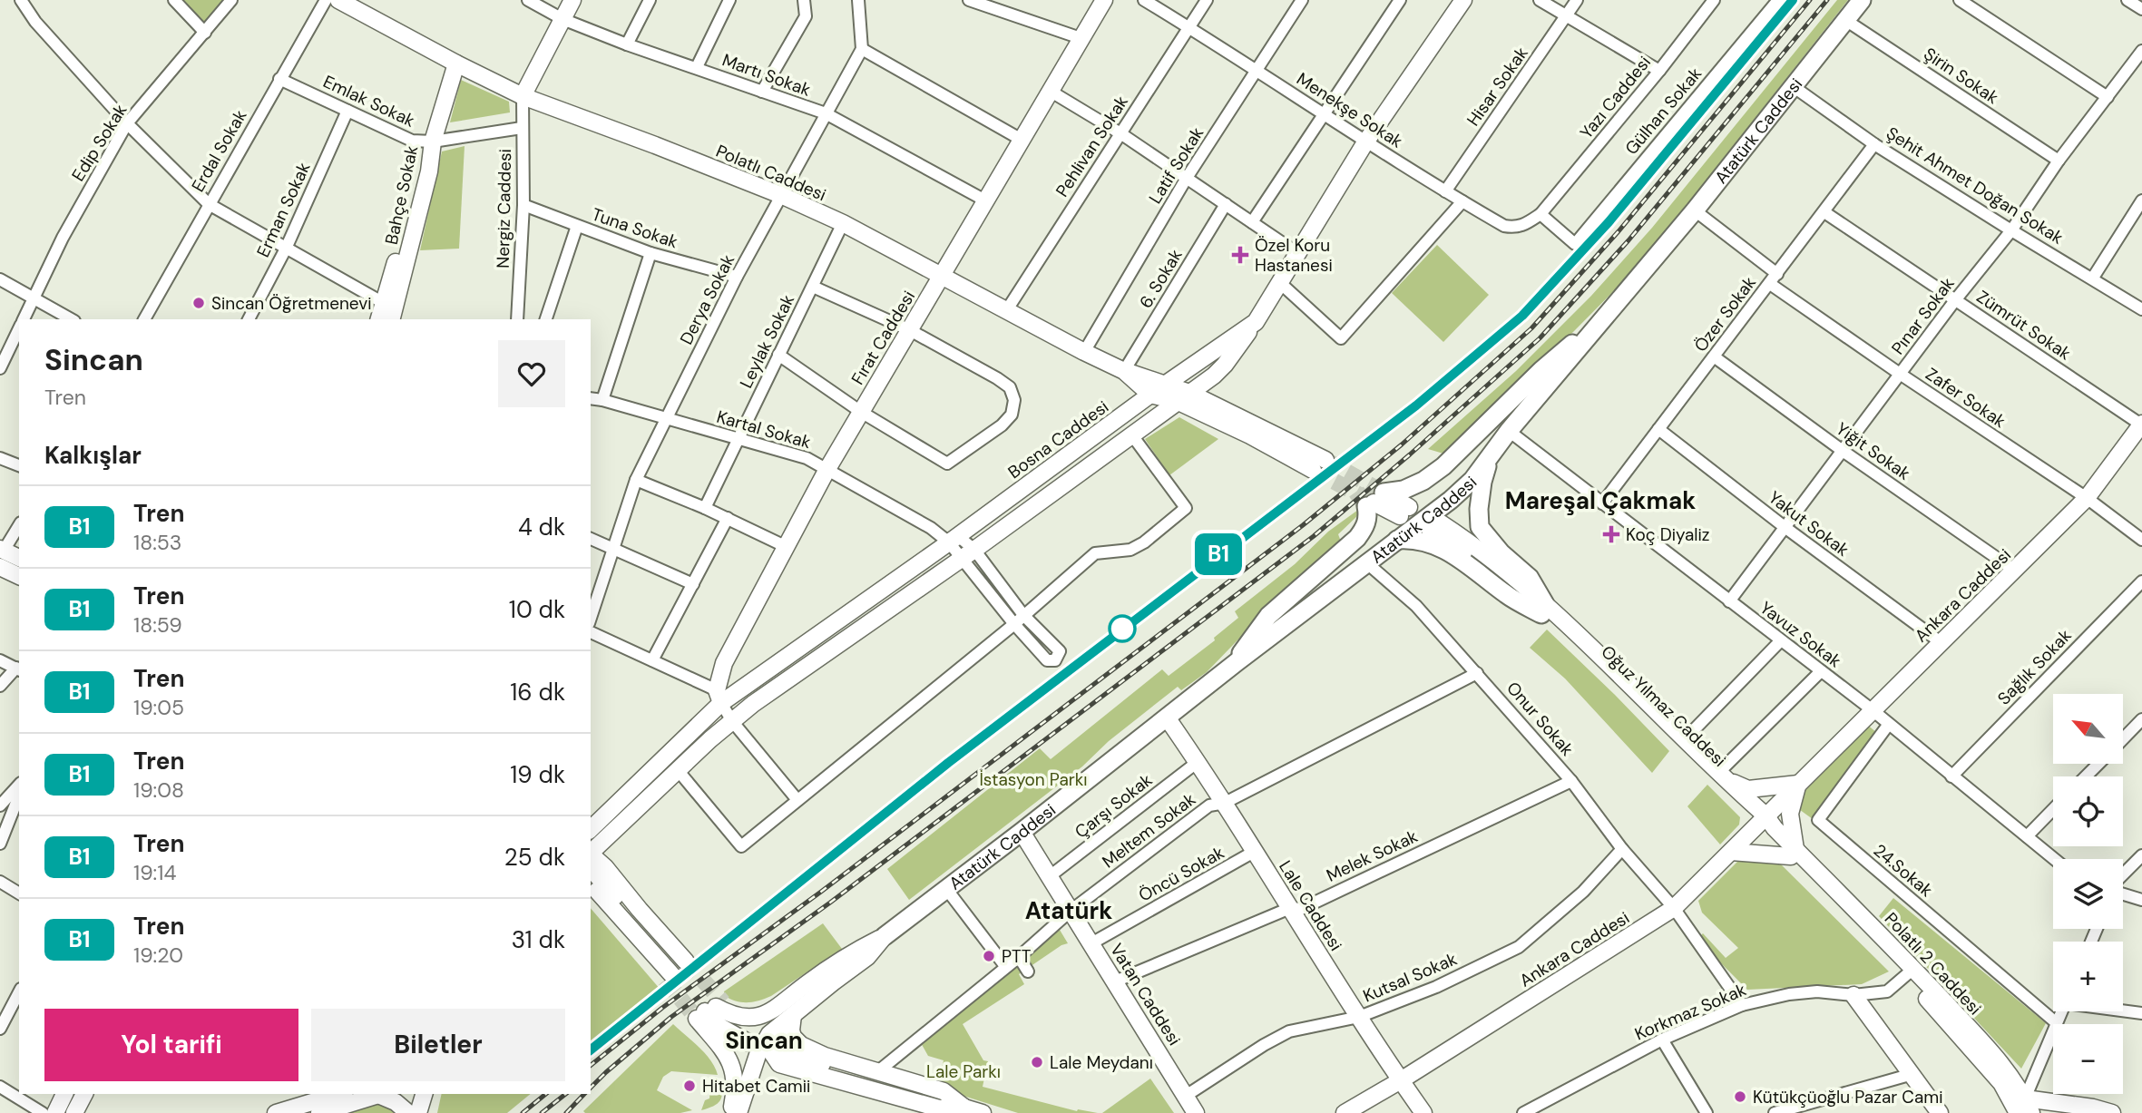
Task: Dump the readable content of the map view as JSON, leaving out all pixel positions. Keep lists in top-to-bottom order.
{
  "streets": {
    "main road": ["Atatürk Caddesi"],
    "street": [
      "Martı Sokak",
      "Şirin Sokak",
      "Hisar Sokak",
      "Yazı Caddesi",
      "Emlak Sokak",
      "Menekşe Sokak",
      "Gülhan Sokak",
      "Edip Sokak",
      "Pehlivan Sokak",
      "Erdal Sokak",
      "Latif Sokak",
      "Polatlı Caddesi",
      "Şehit Ahmet Doğan Sokak",
      "Bahçe Sokak",
      "Nergiz Caddesi",
      "Erman Sokak",
      "Tuna Sokak",
      "6. Sokak",
      "Derya Sokak",
      "Özer Sokak",
      "Pınar Sokak",
      "Zümrüt Sokak",
      "Fırat Caddesi",
      "Leylak Sokak",
      "Zafer Sokak",
      "Kartal Sokak",
      "Bosna Caddesi",
      "Yiğit Sokak",
      "Yakut Sokak",
      "Ankara Caddesi",
      "Yavuz Sokak",
      "Sağlık Sokak",
      "Oğuz Yılmaz Caddesi",
      "Onur Sokak",
      "Çarşı Sokak",
      "Meltem Sokak",
      "Melek Sokak",
      "24.Sokak",
      "Öncü Sokak",
      "Lale Caddesi",
      "Polatlı 2 Caddesi",
      "Kutsal Sokak",
      "Vatan Caddesi",
      "Korkmaz Sokak"
    ]
  },
  "crossings": [
    ["Martı Sokak", "Derya Sokak"],
    ["Martı Sokak", "Fırat Caddesi"],
    ["Şirin Sokak", "Atatürk Caddesi"],
    ["Şirin Sokak", "Pınar Sokak"],
    ["Hisar Sokak", "Menekşe Sokak"],
    ["Yazı Caddesi", "Menekşe Sokak"],
    ["Yazı Caddesi", "Gülhan Sokak"],
    ["Emlak Sokak", "Erdal Sokak"],
    ["Emlak Sokak", "Bahçe Sokak"],
    ["Emlak Sokak", "Nergiz Caddesi"],
    ["Emlak Sokak", "Erman Sokak"],
    ["Menekşe Sokak", "Gülhan Sokak"],
    ["Menekşe Sokak", "Pehlivan Sokak"],
    ["Menekşe Sokak", "Latif Sokak"],
    ["Menekşe Sokak", "Bosna Caddesi"],
    ["Atatürk Caddesi", "Şehit Ahmet Doğan Sokak"],
    ["Atatürk Caddesi", "Zafer Sokak"],
    ["Atatürk Caddesi", "Yavuz Sokak"],
    ["Atatürk Caddesi", "Onur Sokak"],
    ["Atatürk Caddesi", "Lale Caddesi"],
    ["Atatürk Caddesi", "Vatan Caddesi"],
    ["Pehlivan Sokak", "Polatlı Caddesi"],
    ["Latif Sokak", "Polatlı Caddesi"],
    ["Polatlı Caddesi", "Bahçe Sokak"],
    ["Polatlı Caddesi", "Nergiz Caddesi"],
    ["Polatlı Caddesi", "6. Sokak"],
    ["Polatlı Caddesi", "Derya Sokak"],
    ["Polatlı Caddesi", "Fırat Caddesi"],
    ["Polatlı Caddesi", "Leylak Sokak"],
    ["Polatlı Caddesi", "Bosna Caddesi"],
    ["Şehit Ahmet Doğan Sokak", "Özer Sokak"],
    ["Şehit Ahmet Doğan Sokak", "Pınar Sokak"],
    ["Nergiz Caddesi", "Tuna Sokak"],
    ["Tuna Sokak", "Derya Sokak"],
    ["Derya Sokak", "Kartal Sokak"],
    ["Özer Sokak", "Zümrüt Sokak"],
    ["Özer Sokak", "Zafer Sokak"],
    ["Özer Sokak", "Yiğit Sokak"],
    ["Özer Sokak", "Yakut Sokak"],
    ["Özer Sokak", "Yavuz Sokak"],
    ["Pınar Sokak", "Zümrüt Sokak"],
    ["Pınar Sokak", "Zafer Sokak"],
    ["Pınar Sokak", "Yiğit Sokak"],
    ["Pınar Sokak", "Yakut Sokak"],
    ["Pınar Sokak", "Yavuz Sokak"],
    ["Zümrüt Sokak", "Ankara Caddesi"],
    ["Fırat Caddesi", "Kartal Sokak"],
    ["Fırat Caddesi", "Bosna Caddesi"],
    ["Leylak Sokak", "Kartal Sokak"],
    ["Zafer Sokak", "Ankara Caddesi"],
    ["Kartal Sokak", "Bosna Caddesi"],
    ["Yiğit Sokak", "Ankara Caddesi"],
    ["Yakut Sokak", "Ankara Caddesi"],
    ["Ankara Caddesi", "Yavuz Sokak"],
    ["Ankara Caddesi", "Oğuz Yılmaz Caddesi"],
    ["Ankara Caddesi", "Onur Sokak"],
    ["Ankara Caddesi", "Lale Caddesi"],
    ["Ankara Caddesi", "Polatlı 2 Caddesi"],
    ["Yavuz Sokak", "Sağlık Sokak"],
    ["Yavuz Sokak", "24.Sokak"],
    ["Oğuz Yılmaz Caddesi", "Polatlı 2 Caddesi"],
    ["Onur Sokak", "Meltem Sokak"],
    ["Onur Sokak", "Melek Sokak"],
    ["Onur Sokak", "Kutsal Sokak"],
    ["Onur Sokak", "Korkmaz Sokak"],
    ["Çarşı Sokak", "Lale Caddesi"],
    ["Çarşı Sokak", "Vatan Caddesi"],
    ["Meltem Sokak", "Lale Caddesi"],
    ["Meltem Sokak", "Vatan Caddesi"],
    ["Melek Sokak", "Lale Caddesi"],
    ["Melek Sokak", "Vatan Caddesi"],
    ["Öncü Sokak", "Lale Caddesi"],
    ["Öncü Sokak", "Vatan Caddesi"],
    ["Lale Caddesi", "Kutsal Sokak"],
    ["Polatlı 2 Caddesi", "Korkmaz Sokak"],
    ["Kutsal Sokak", "Vatan Caddesi"]
  ],
  "districts": ["Mareşal Çakmak", "Atatürk", "Sincan"],
  "parks": ["İstasyon Parkı", "Lale Parkı"],
  "places": {
    "health": ["Özel Koru Hastanesi", "Koç Diyaliz"],
    "other": [
      "Sincan Öğretmenevi",
      "PTT",
      "Lale Meydanı",
      "Hitabet Camii",
      "Kütükçüoğlu Pazar Cami"
    ]
  },
  "north": "top left",
  "page": {
    "on_map": "B1",
    "heading": [
      ["Sincan", "Tren"],
      "Kalkışlar"
    ],
    "list": [
      {
        "mark": "B1",
        "name": "Tren",
        "note": "18:53",
        "value": "4 dk"
      },
      {
        "mark": "B1",
        "name": "Tren",
        "note": "18:59",
        "value": "10 dk"
      },
      {
        "mark": "B1",
        "name": "Tren",
        "note": "19:05",
        "value": "16 dk"
      },
      {
        "mark": "B1",
        "name": "Tren",
        "note": "19:08",
        "value": "19 dk"
      },
      {
        "mark": "B1",
        "name": "Tren",
        "note": "19:14",
        "value": "25 dk"
      },
      {
        "mark": "B1",
        "name": "Tren",
        "note": "19:20",
        "value": "31 dk"
      }
    ],
    "map_buttons": ["+", "−"],
    "buttons": ["Yol tarifi", "Biletler"]
  }
}
